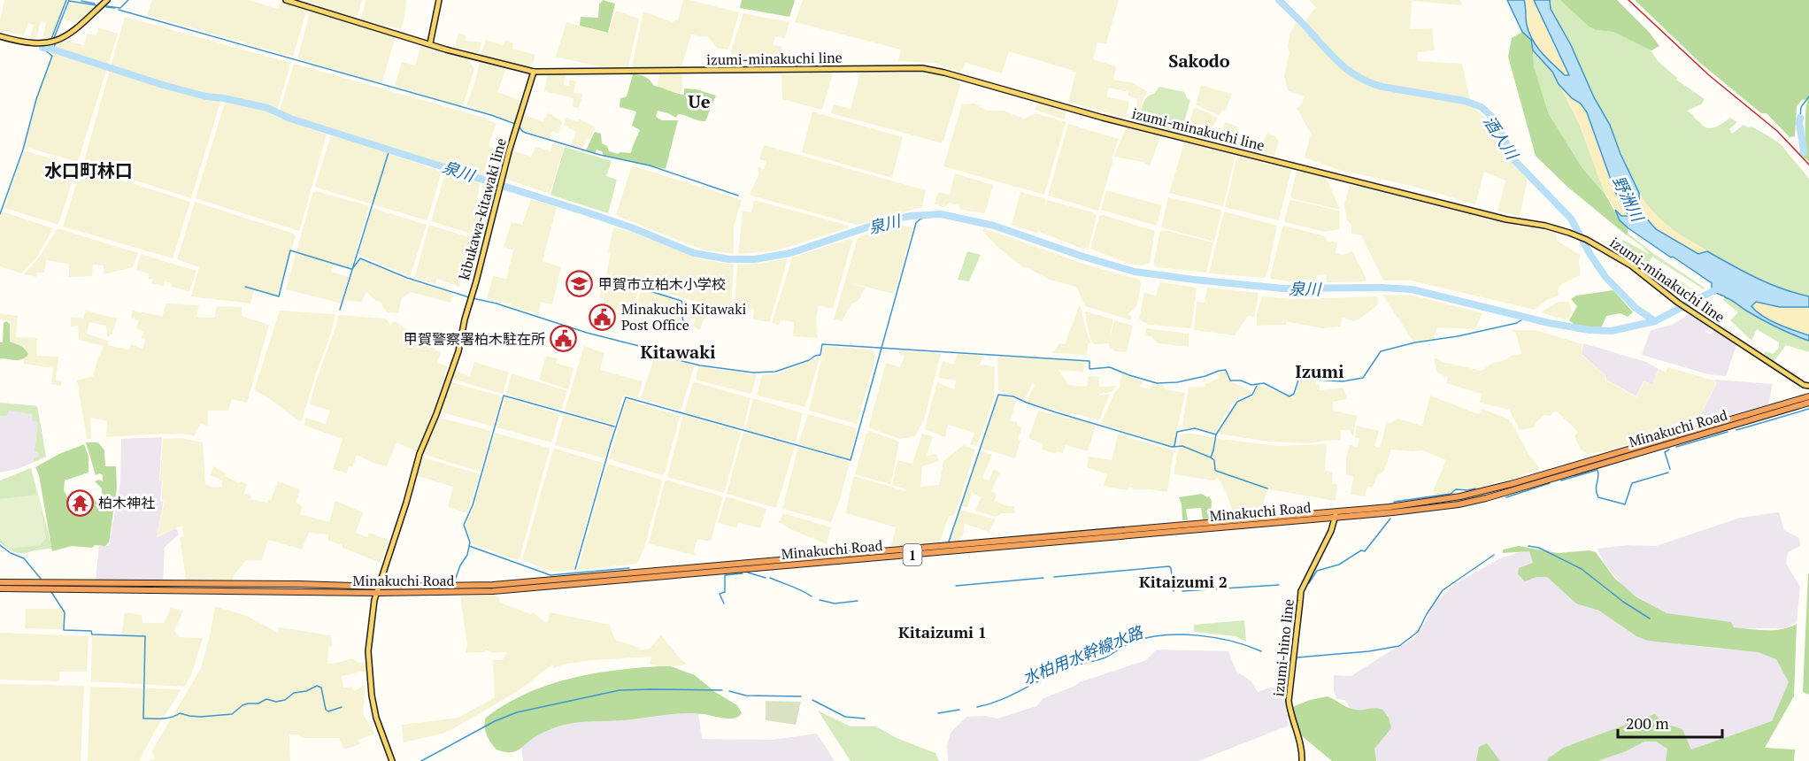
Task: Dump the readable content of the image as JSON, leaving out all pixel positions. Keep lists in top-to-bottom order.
{
  "streets": {
    "highway": ["Minakuchi Road", "1"],
    "main road": ["izumi-minakuchi line", "kibukawa-kitawaki line", "izumi-hino line"]
  },
  "crossings": [
    ["izumi-minakuchi line", "kibukawa-kitawaki line"],
    ["kibukawa-kitawaki line", "Minakuchi Road"],
    ["Minakuchi Road", "izumi-hino line"]
  ],
  "districts": [
    "Sakodo",
    "Ue",
    "水口町林口",
    "Kitawaki",
    "Izumi",
    "Kitaizumi 2",
    "Kitaizumi 1"
  ],
  "water": [
    "酒人川",
    "泉川",
    "野洲川",
    "水柏用水幹線水路"
  ],
  "places": {
    "school or university": ["甲賀市立柏木小学校"],
    "public building": ["Minakuchi Kitawaki Post Office", "甲賀警察署柏木駐在所"],
    "temple": ["柏木神社"]
  },
  "scale_bar": "200 m"
}
